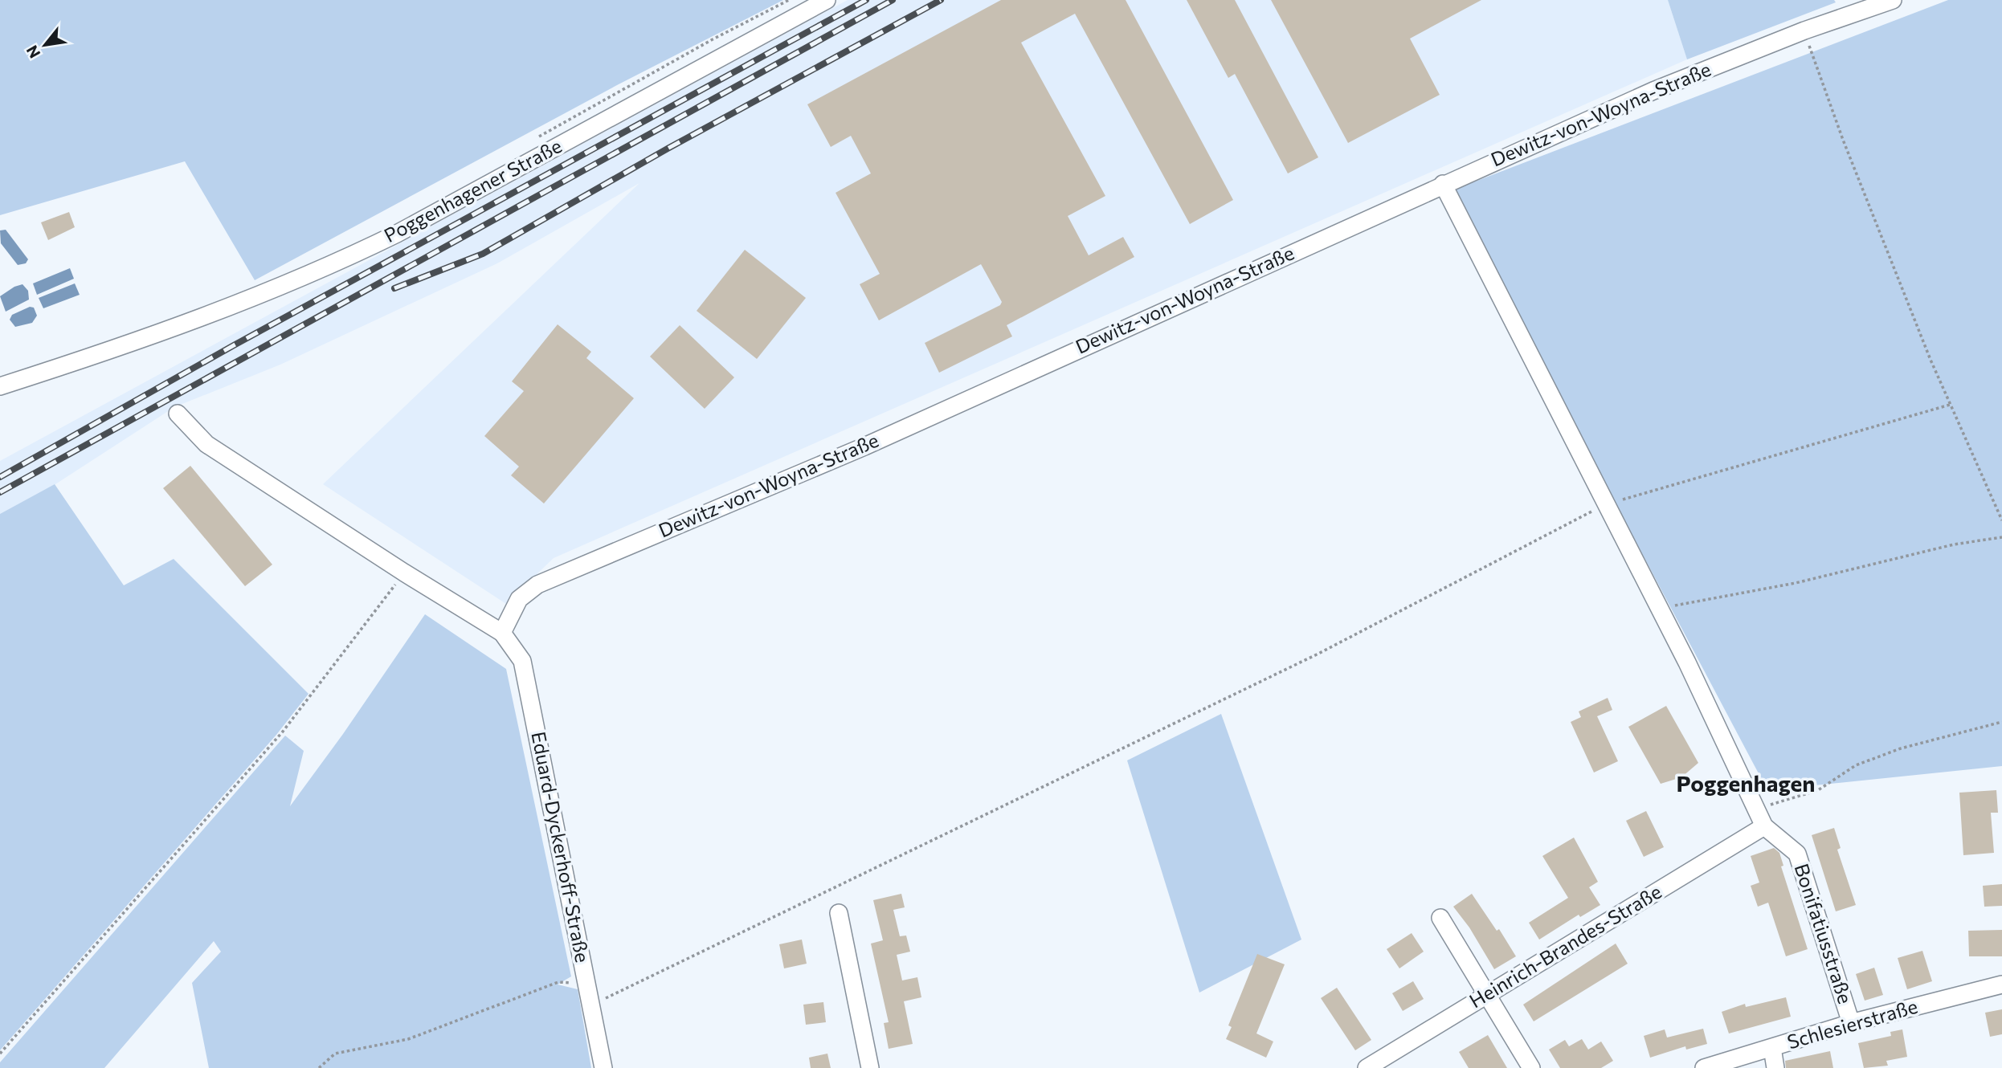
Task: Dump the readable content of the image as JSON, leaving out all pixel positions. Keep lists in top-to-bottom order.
{
  "streets": {
    "street": [
      "Dewitz-von-Woyna-Straße",
      "Poggenhagener Straße",
      "Eduard-Dyckerhoff-Straße",
      "Bonifatiusstraße",
      "Heinrich-Brandes-Straße",
      "Schlesierstraße"
    ]
  },
  "crossings": [
    ["Dewitz-von-Woyna-Straße", "Eduard-Dyckerhoff-Straße"],
    ["Bonifatiusstraße", "Heinrich-Brandes-Straße"],
    ["Bonifatiusstraße", "Schlesierstraße"]
  ],
  "districts": ["Poggenhagen"],
  "north": "bottom left"
}
